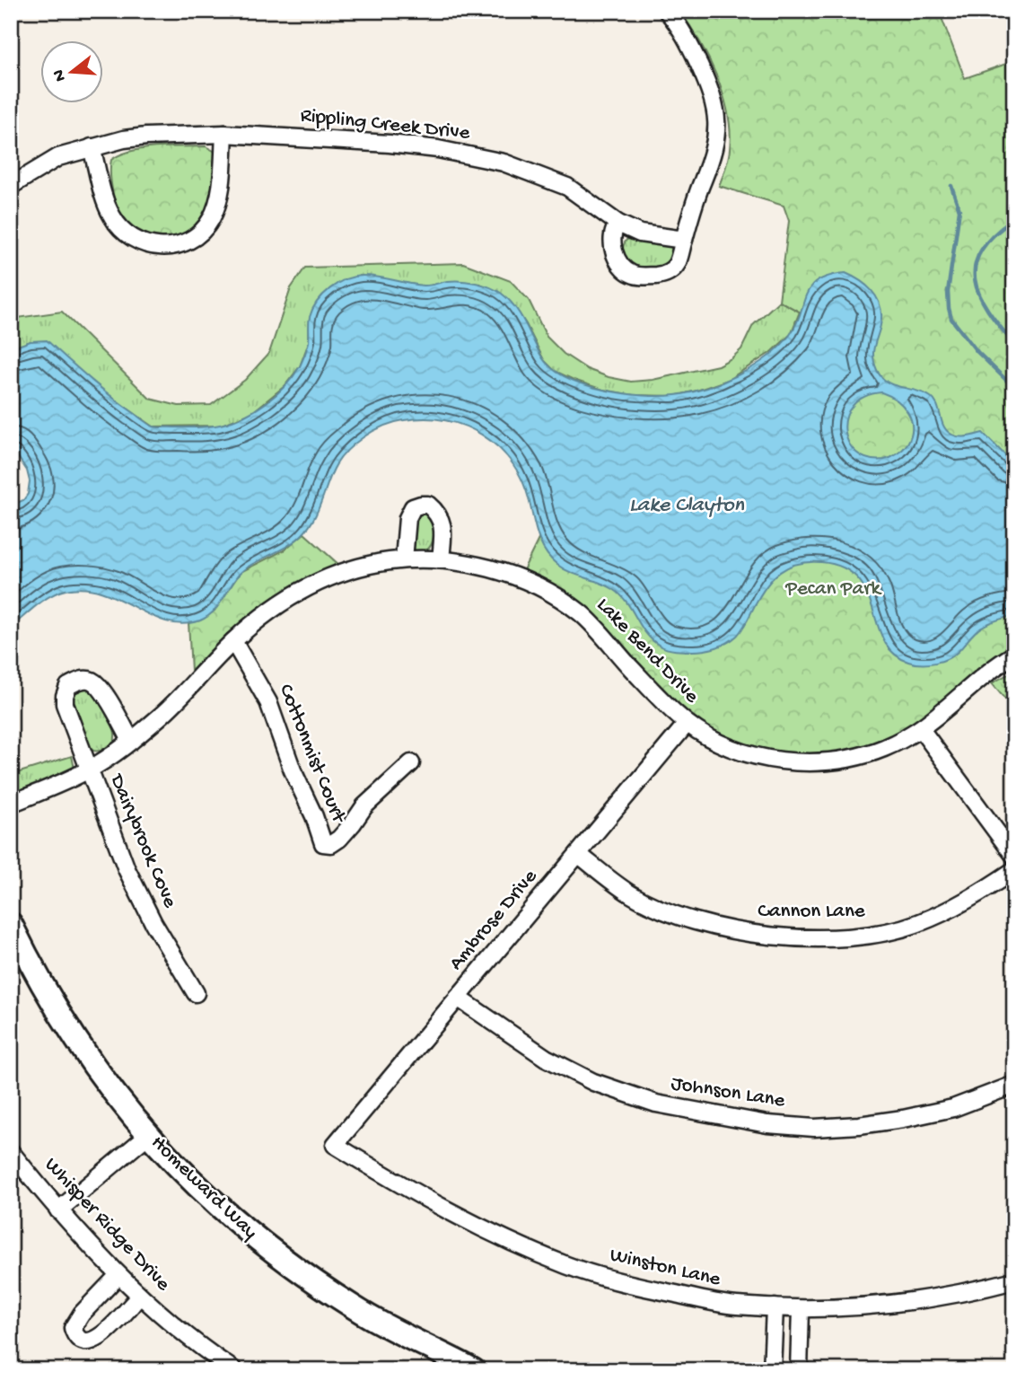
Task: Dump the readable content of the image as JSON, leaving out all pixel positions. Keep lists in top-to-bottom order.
{
  "streets": {
    "street": [
      "Rippling Creek Drive",
      "Lake Bend Drive",
      "Cottonmist Court",
      "Dairybrook Cove",
      "Cannon Lane",
      "Ambrose Drive",
      "Johnson Lane",
      "Homeward Way",
      "Whisper Ridge Drive",
      "Winston Lane"
    ]
  },
  "crossings": [
    ["Lake Bend Drive", "Cottonmist Court"],
    ["Lake Bend Drive", "Dairybrook Cove"],
    ["Lake Bend Drive", "Ambrose Drive"],
    ["Cannon Lane", "Ambrose Drive"],
    ["Ambrose Drive", "Johnson Lane"],
    ["Ambrose Drive", "Winston Lane"]
  ],
  "water": ["Lake Clayton"],
  "parks": ["Pecan Park"],
  "north": "left"
}
